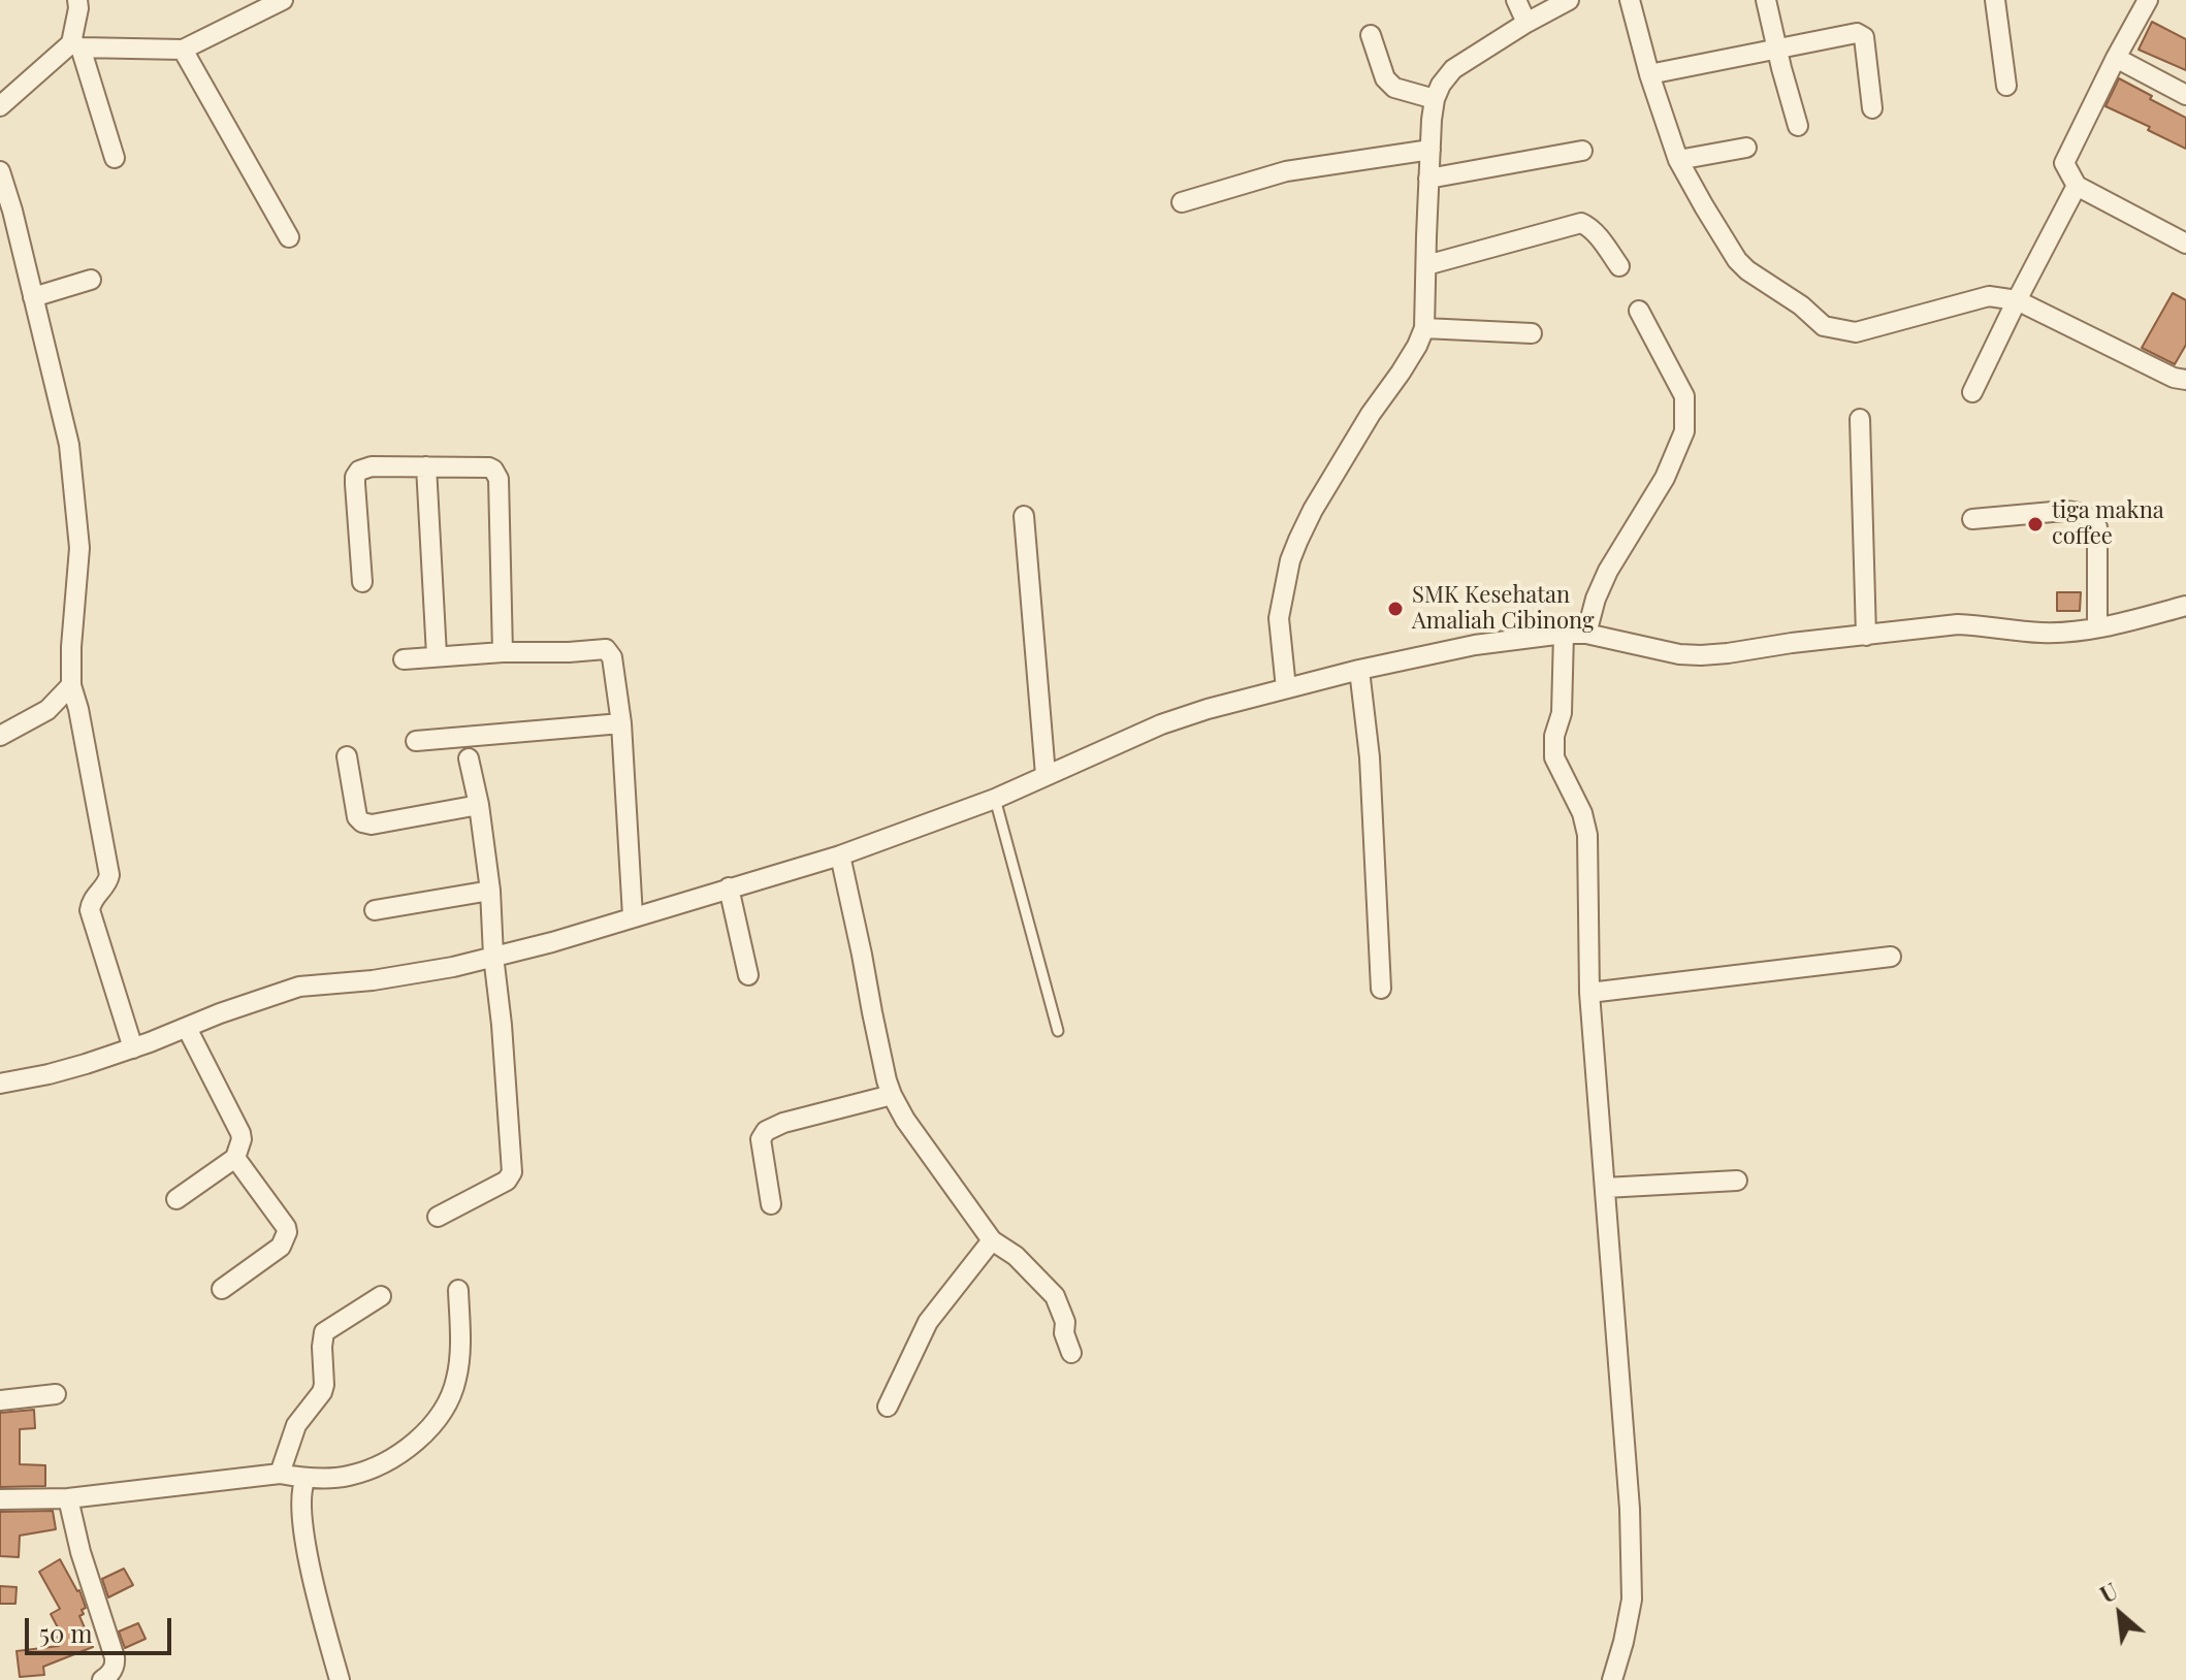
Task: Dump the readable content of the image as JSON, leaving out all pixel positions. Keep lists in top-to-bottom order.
{
  "places": ["tiga makna coffee", "SMK Kesehatan Amaliah Cibinong"],
  "scale_bar": "50 m",
  "north": "top left"
}
